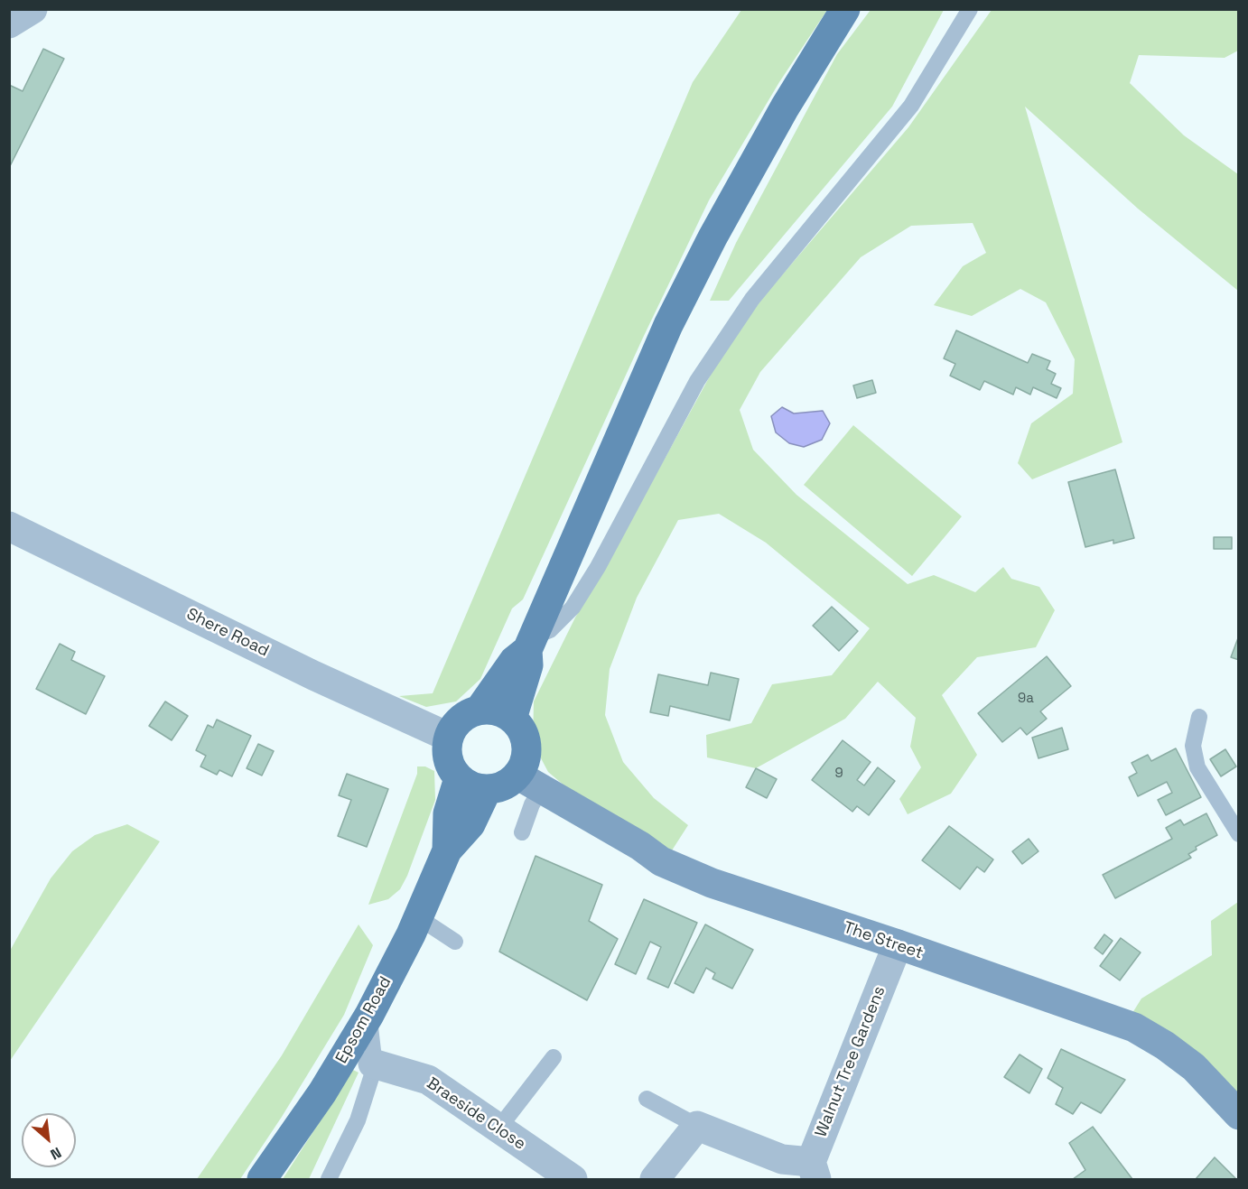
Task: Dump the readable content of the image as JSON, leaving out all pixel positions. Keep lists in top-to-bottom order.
{
  "streets": {
    "main road": ["Epsom Road"],
    "street": [
      "Shere Road",
      "The Street",
      "Walnut Tree Gardens",
      "Braeside Close"
    ]
  },
  "crossings": [
    ["Shere Road", "The Street"],
    ["Shere Road", "Epsom Road"],
    ["The Street", "Epsom Road"],
    ["The Street", "Walnut Tree Gardens"]
  ],
  "house_numbers": ["9a", "9"],
  "north": "bottom right"
}
